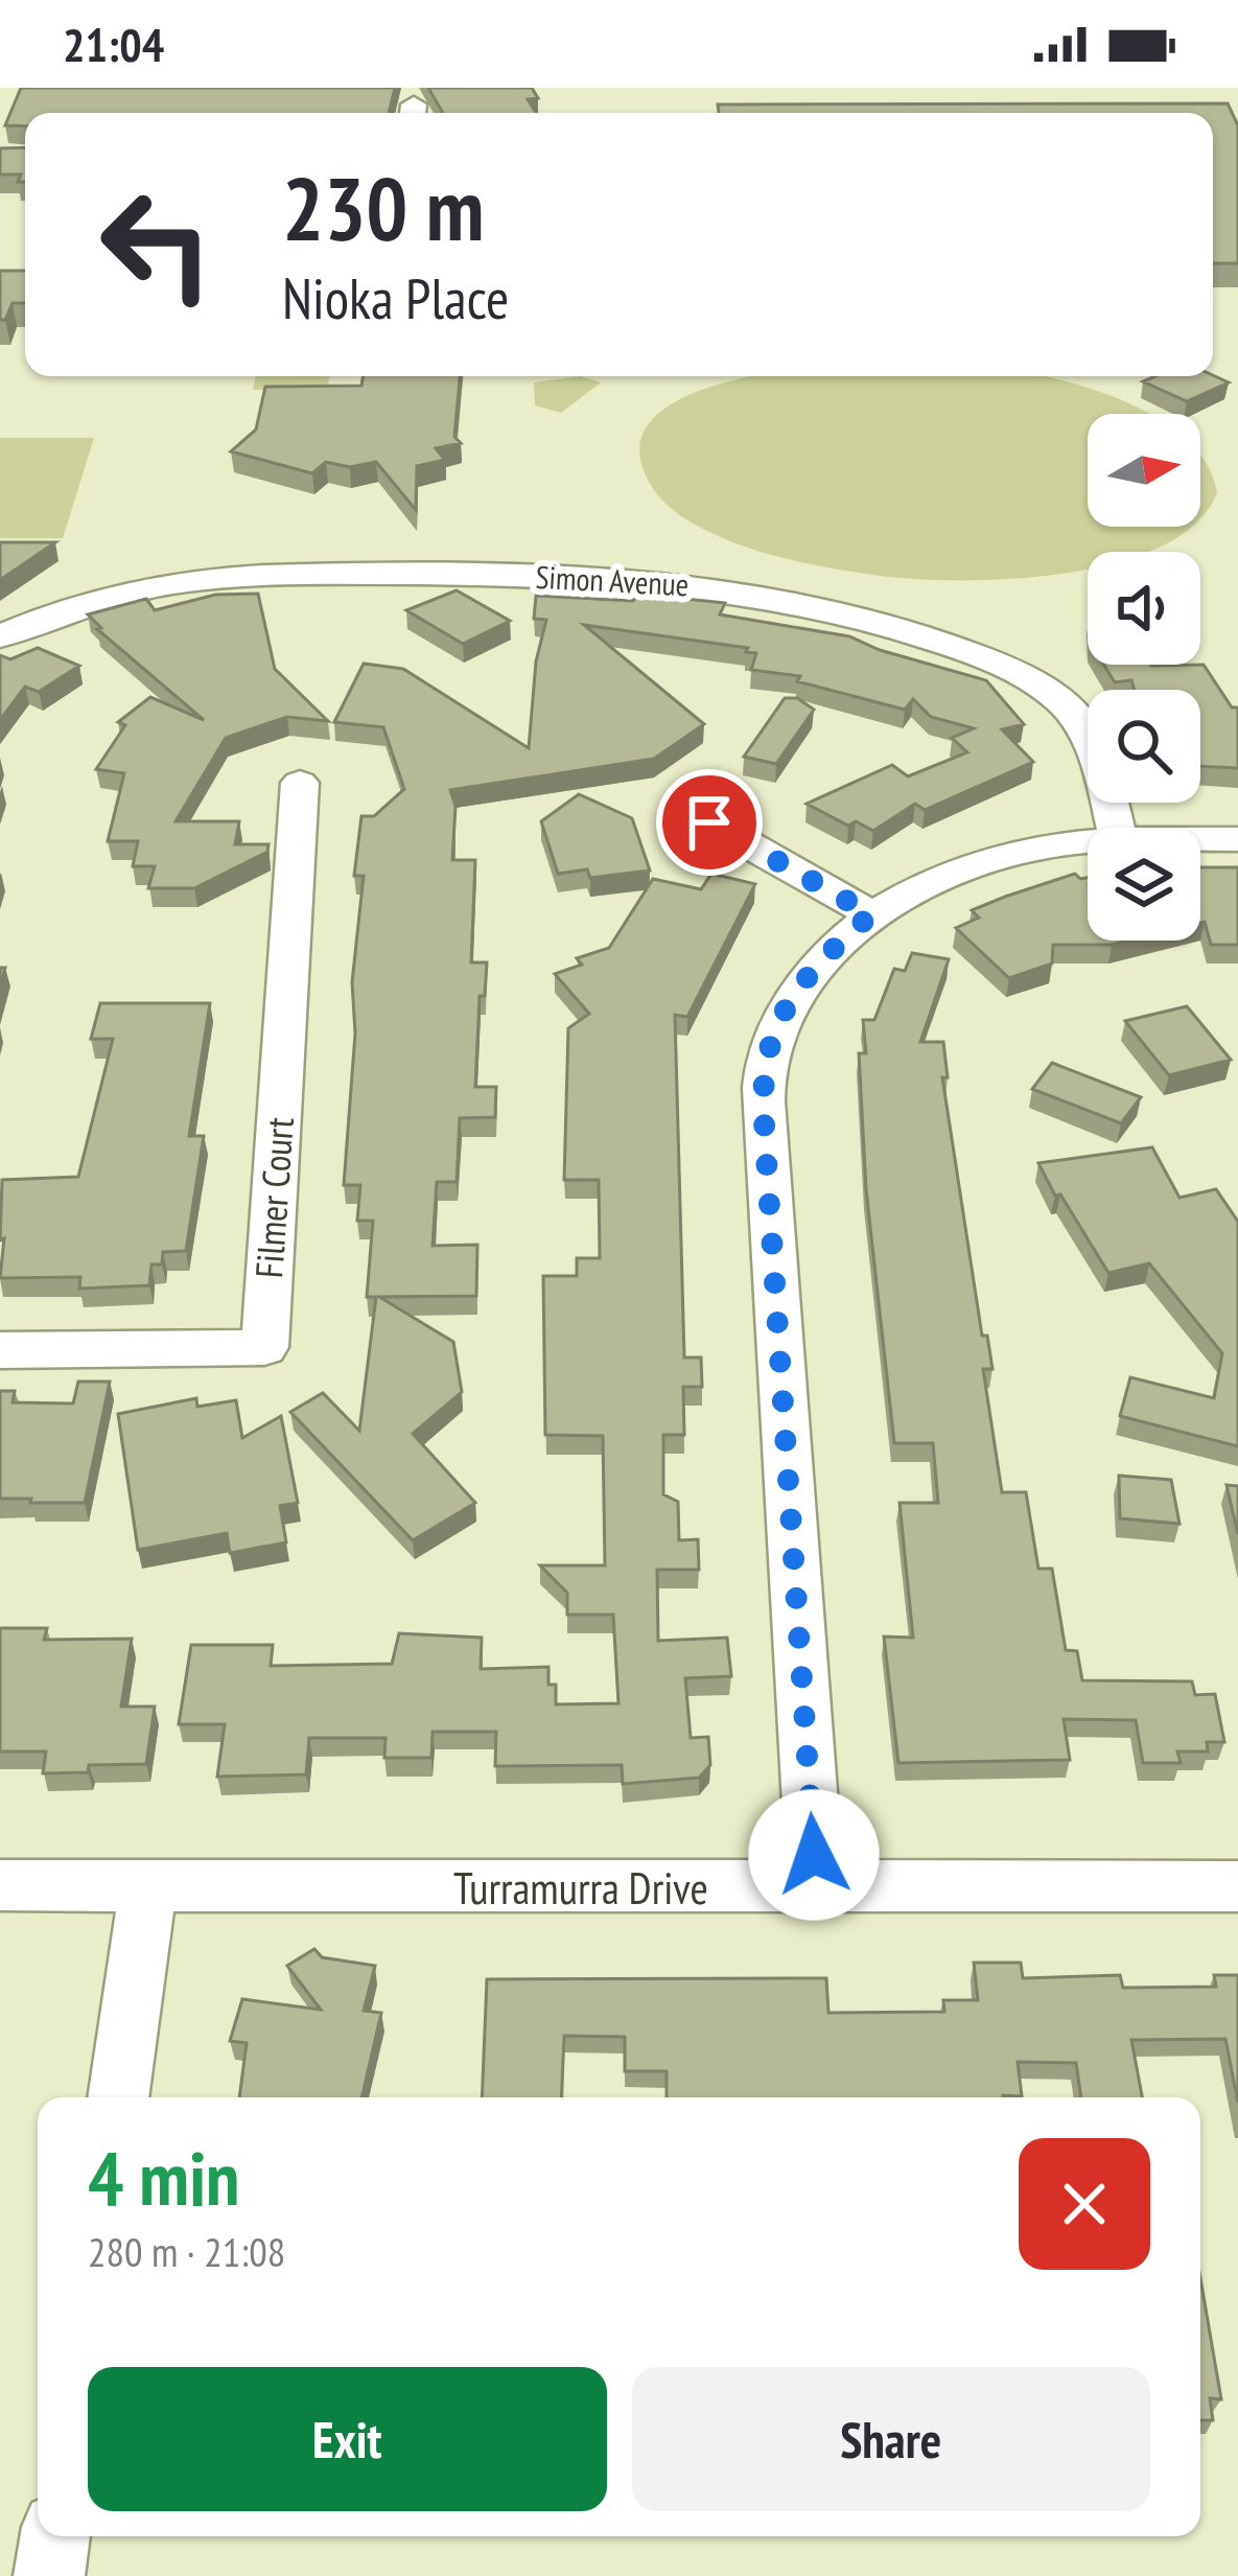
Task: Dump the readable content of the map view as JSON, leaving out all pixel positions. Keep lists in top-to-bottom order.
{
  "streets": {
    "street": ["Simon Avenue", "Filmer Court", "Turramurra Drive"]
  },
  "north": "right",
  "page": {
    "status": "21:04",
    "turn": ["230 m", "Nioka Place"],
    "heading": ["4 min", "280 m · 21:08"],
    "buttons": ["Exit", "Share"]
  }
}
